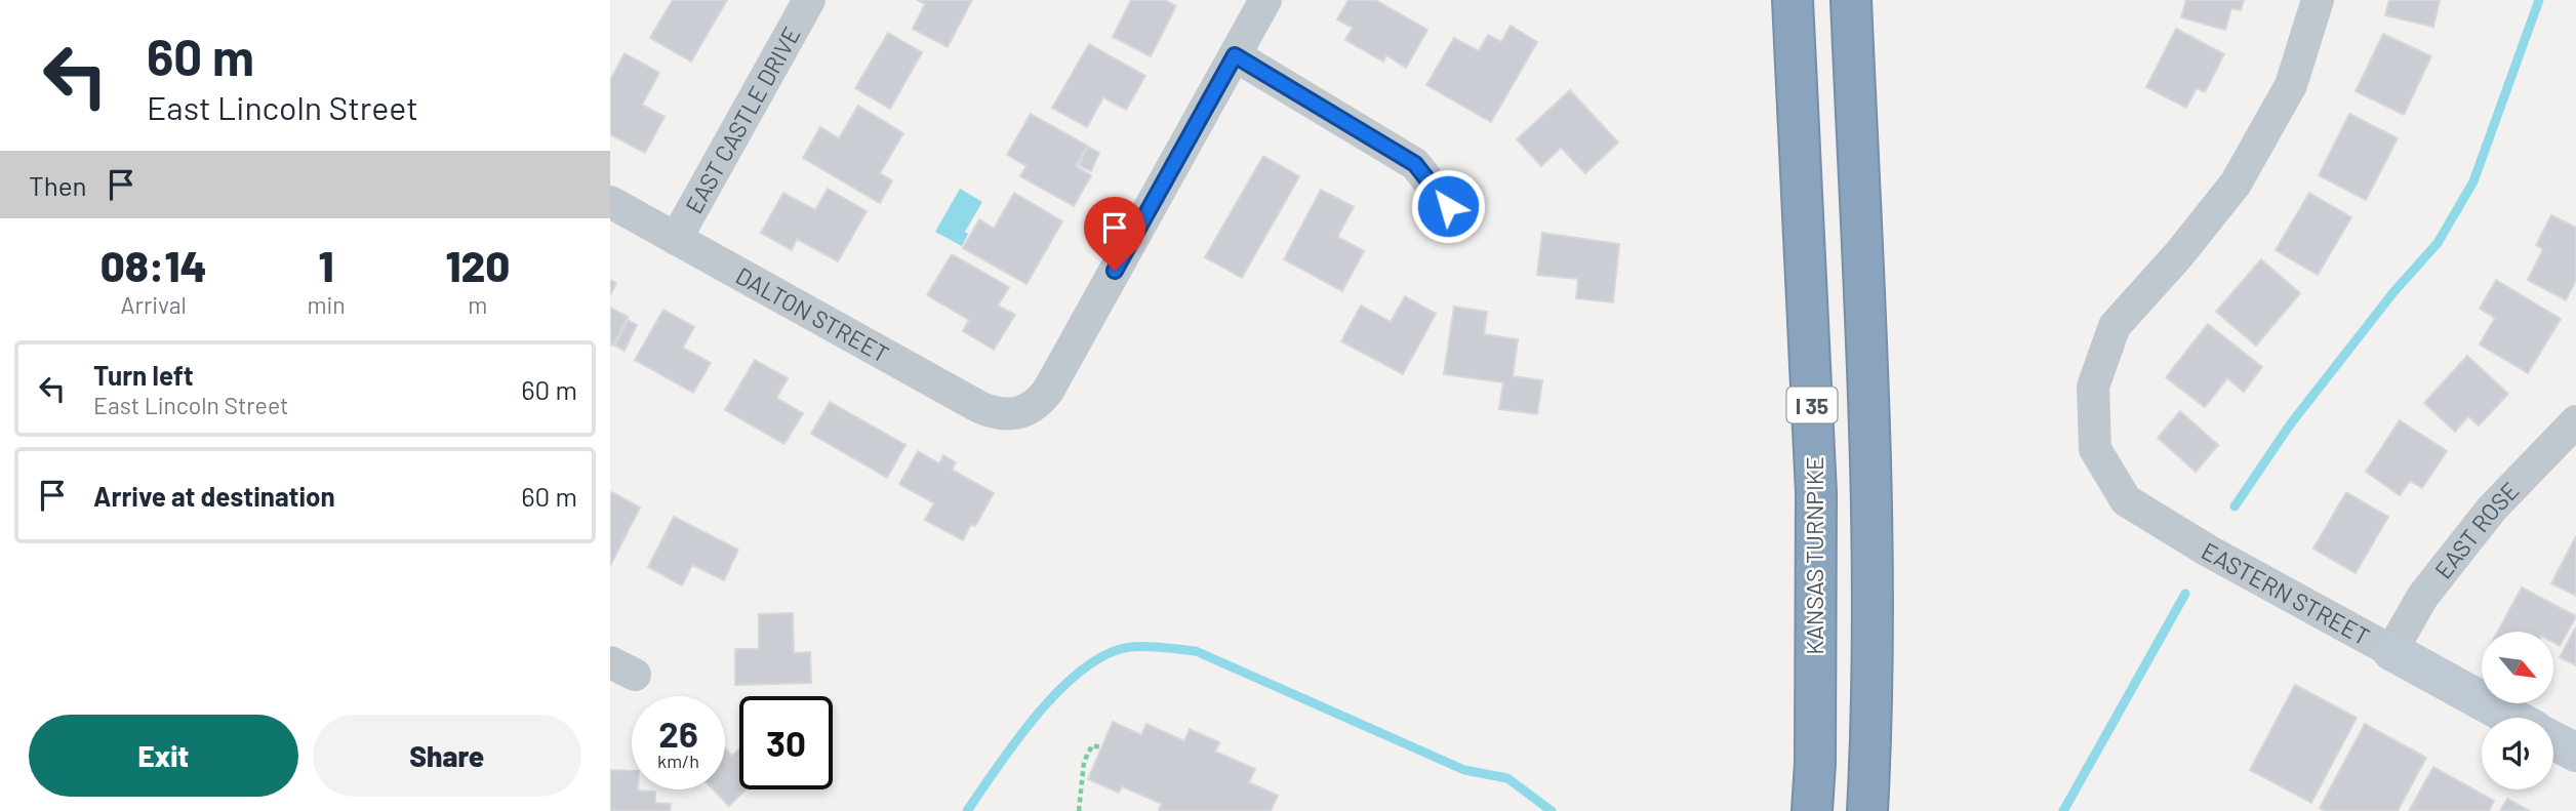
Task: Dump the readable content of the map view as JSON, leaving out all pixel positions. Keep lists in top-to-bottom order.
{
  "streets": {
    "highway": ["I 35", "KANSAS TURNPIKE"],
    "street": [
      "EAST CASTLE DRIVE",
      "DALTON STREET",
      "EAST ROSE",
      "EASTERN STREET"
    ]
  },
  "crossings": [
    ["EAST CASTLE DRIVE", "DALTON STREET"],
    ["EAST ROSE", "EASTERN STREET"]
  ],
  "north": "bottom right",
  "page": {
    "turn": ["60 m", "East Lincoln Street"],
    "then": "Then",
    "eta": [
      "08:14",
      "Arrival",
      "1",
      "min",
      "120",
      "m"
    ],
    "list": [
      {
        "name": "Turn left",
        "note": "East Lincoln Street",
        "value": "60 m"
      },
      {
        "name": "Arrive at destination",
        "value": "60 m"
      }
    ],
    "speed": "26 km/h",
    "limit": "30",
    "buttons": ["Exit", "Share"]
  }
}
